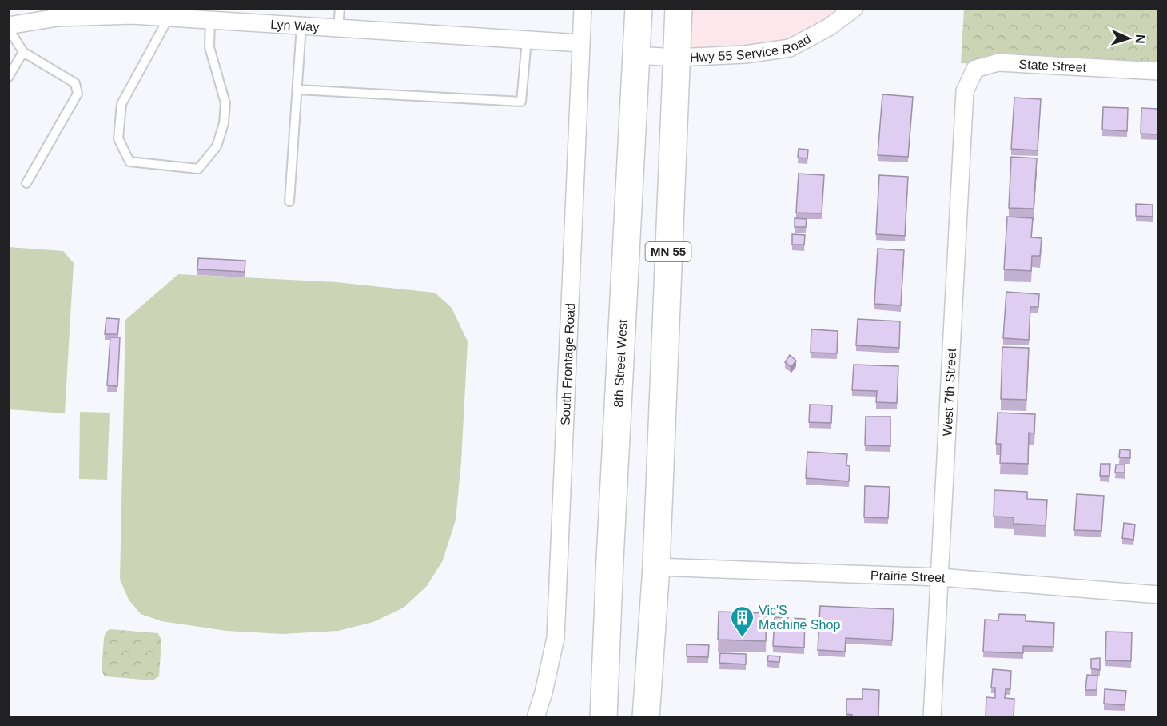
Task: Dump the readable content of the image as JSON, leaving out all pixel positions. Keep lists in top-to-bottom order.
{
  "streets": {
    "highway": ["MN 55", "8th Street West"],
    "street": [
      "Lyn Way",
      "Hwy 55 Service Road",
      "State Street",
      "South Frontage Road",
      "West 7th Street",
      "Prairie Street"
    ]
  },
  "crossings": [
    ["Lyn Way", "South Frontage Road"],
    ["Hwy 55 Service Road", "MN 55"],
    ["Hwy 55 Service Road", "8th Street West"],
    ["State Street", "West 7th Street"],
    ["MN 55", "Prairie Street"],
    ["West 7th Street", "Prairie Street"]
  ],
  "places": {
    "building": ["Vic'S Machine Shop"]
  },
  "north": "right"
}
